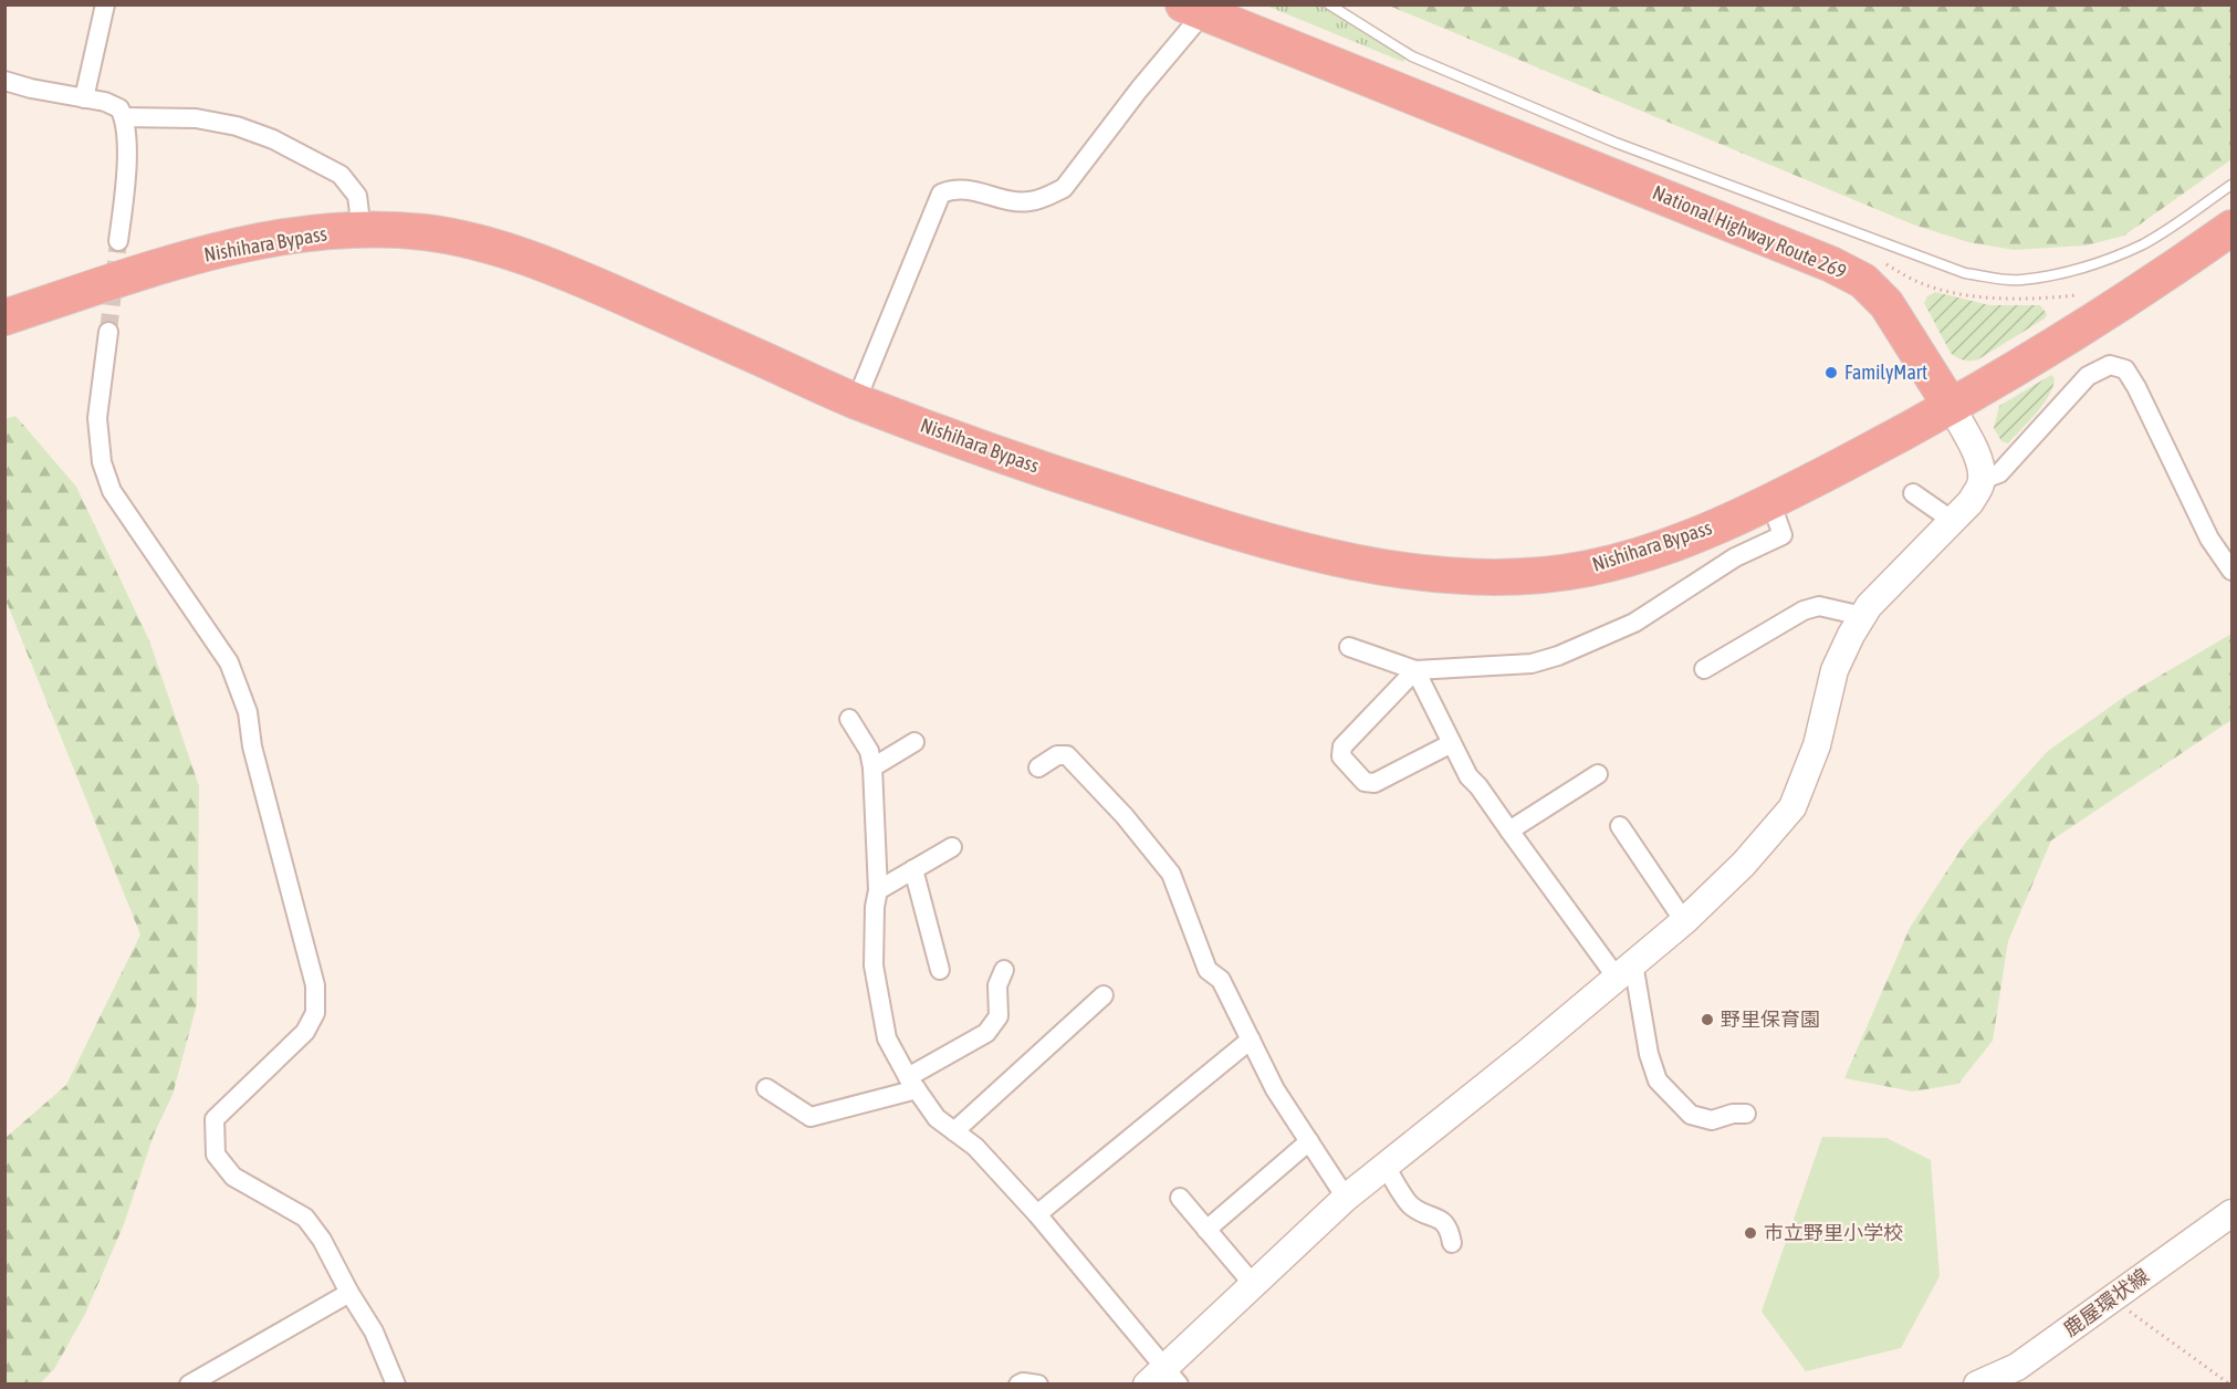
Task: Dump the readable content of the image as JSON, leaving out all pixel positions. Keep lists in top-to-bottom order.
{
  "streets": {
    "highway": ["National Highway Route 269", "Nishihara Bypass"],
    "street": ["鹿屋環状線"]
  },
  "crossings": [
    ["National Highway Route 269", "Nishihara Bypass"]
  ],
  "places": ["FamilyMart", "野里保育園", "市立野里小学校"]
}
